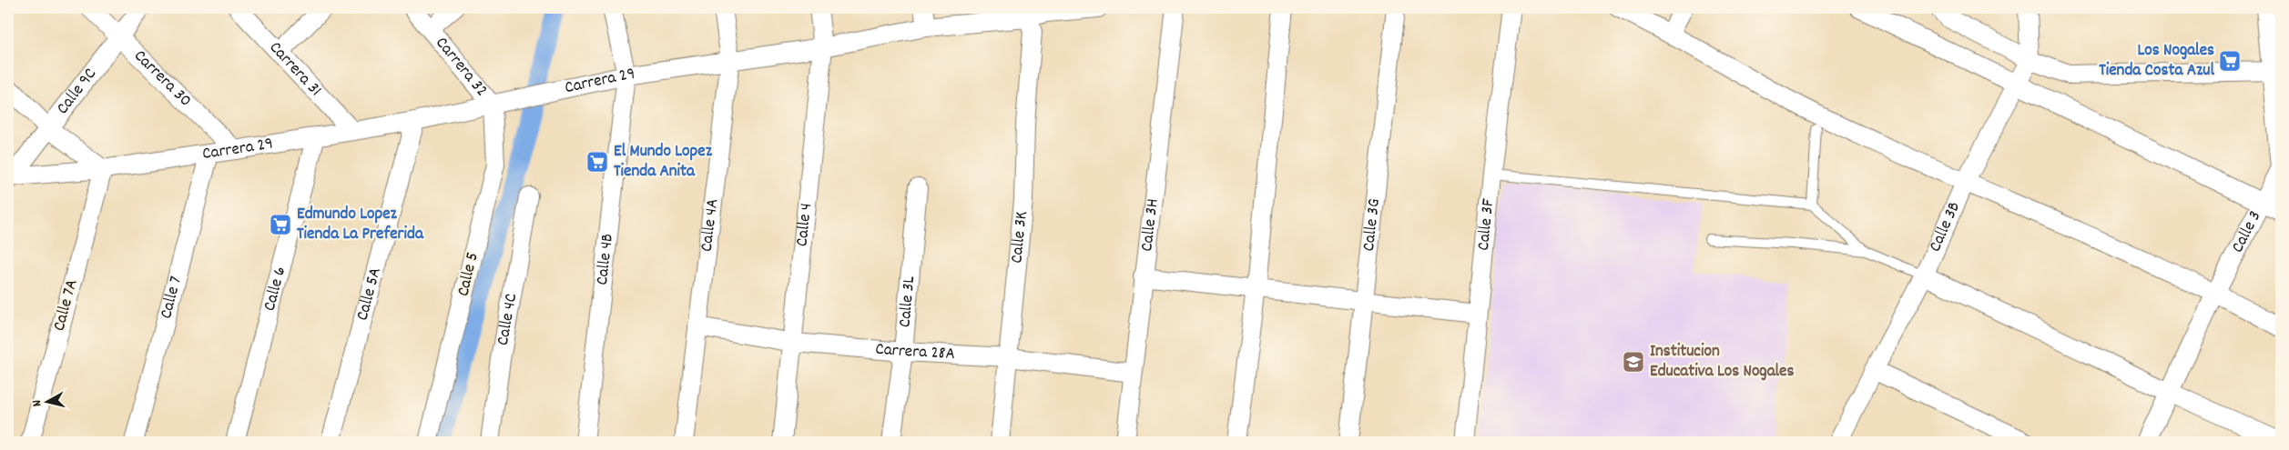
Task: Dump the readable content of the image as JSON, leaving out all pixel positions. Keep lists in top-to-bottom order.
{
  "streets": {
    "street": [
      "Carrera 32",
      "Carrera 31",
      "Carrera 30",
      "Carrera 29",
      "Calle 9C",
      "Calle 4A",
      "Calle 3H",
      "Calle 3G",
      "Calle 3F",
      "Calle 4",
      "Calle 3B",
      "Calle 3",
      "Calle 3K",
      "Calle 4B",
      "Calle 5",
      "Calle 6",
      "Calle 5A",
      "Calle 7",
      "Calle 3L",
      "Calle 7A",
      "Calle 4C",
      "Carrera 28A"
    ]
  },
  "crossings": [
    ["Carrera 32", "Carrera 29"],
    ["Carrera 32", "Calle 5"],
    ["Carrera 31", "Carrera 29"],
    ["Carrera 30", "Carrera 29"],
    ["Carrera 30", "Calle 9C"],
    ["Carrera 29", "Calle 9C"],
    ["Carrera 29", "Calle 4A"],
    ["Carrera 29", "Calle 4"],
    ["Carrera 29", "Calle 3K"],
    ["Carrera 29", "Calle 4B"],
    ["Carrera 29", "Calle 5"],
    ["Carrera 29", "Calle 6"],
    ["Carrera 29", "Calle 5A"],
    ["Carrera 29", "Calle 7"],
    ["Carrera 29", "Calle 7A"],
    ["Calle 4A", "Carrera 28A"],
    ["Calle 3H", "Carrera 28A"],
    ["Calle 4", "Carrera 28A"],
    ["Calle 3K", "Carrera 28A"],
    ["Calle 3L", "Carrera 28A"]
  ],
  "places": {
    "supermarket": ["Los Nogales Tienda Costa Azul", "El Mundo Lopez Tienda Anita", "Edmundo Lopez Tienda La Preferida"],
    "school or university": ["Institucion Educativa Los Nogales"]
  },
  "north": "left"
}
